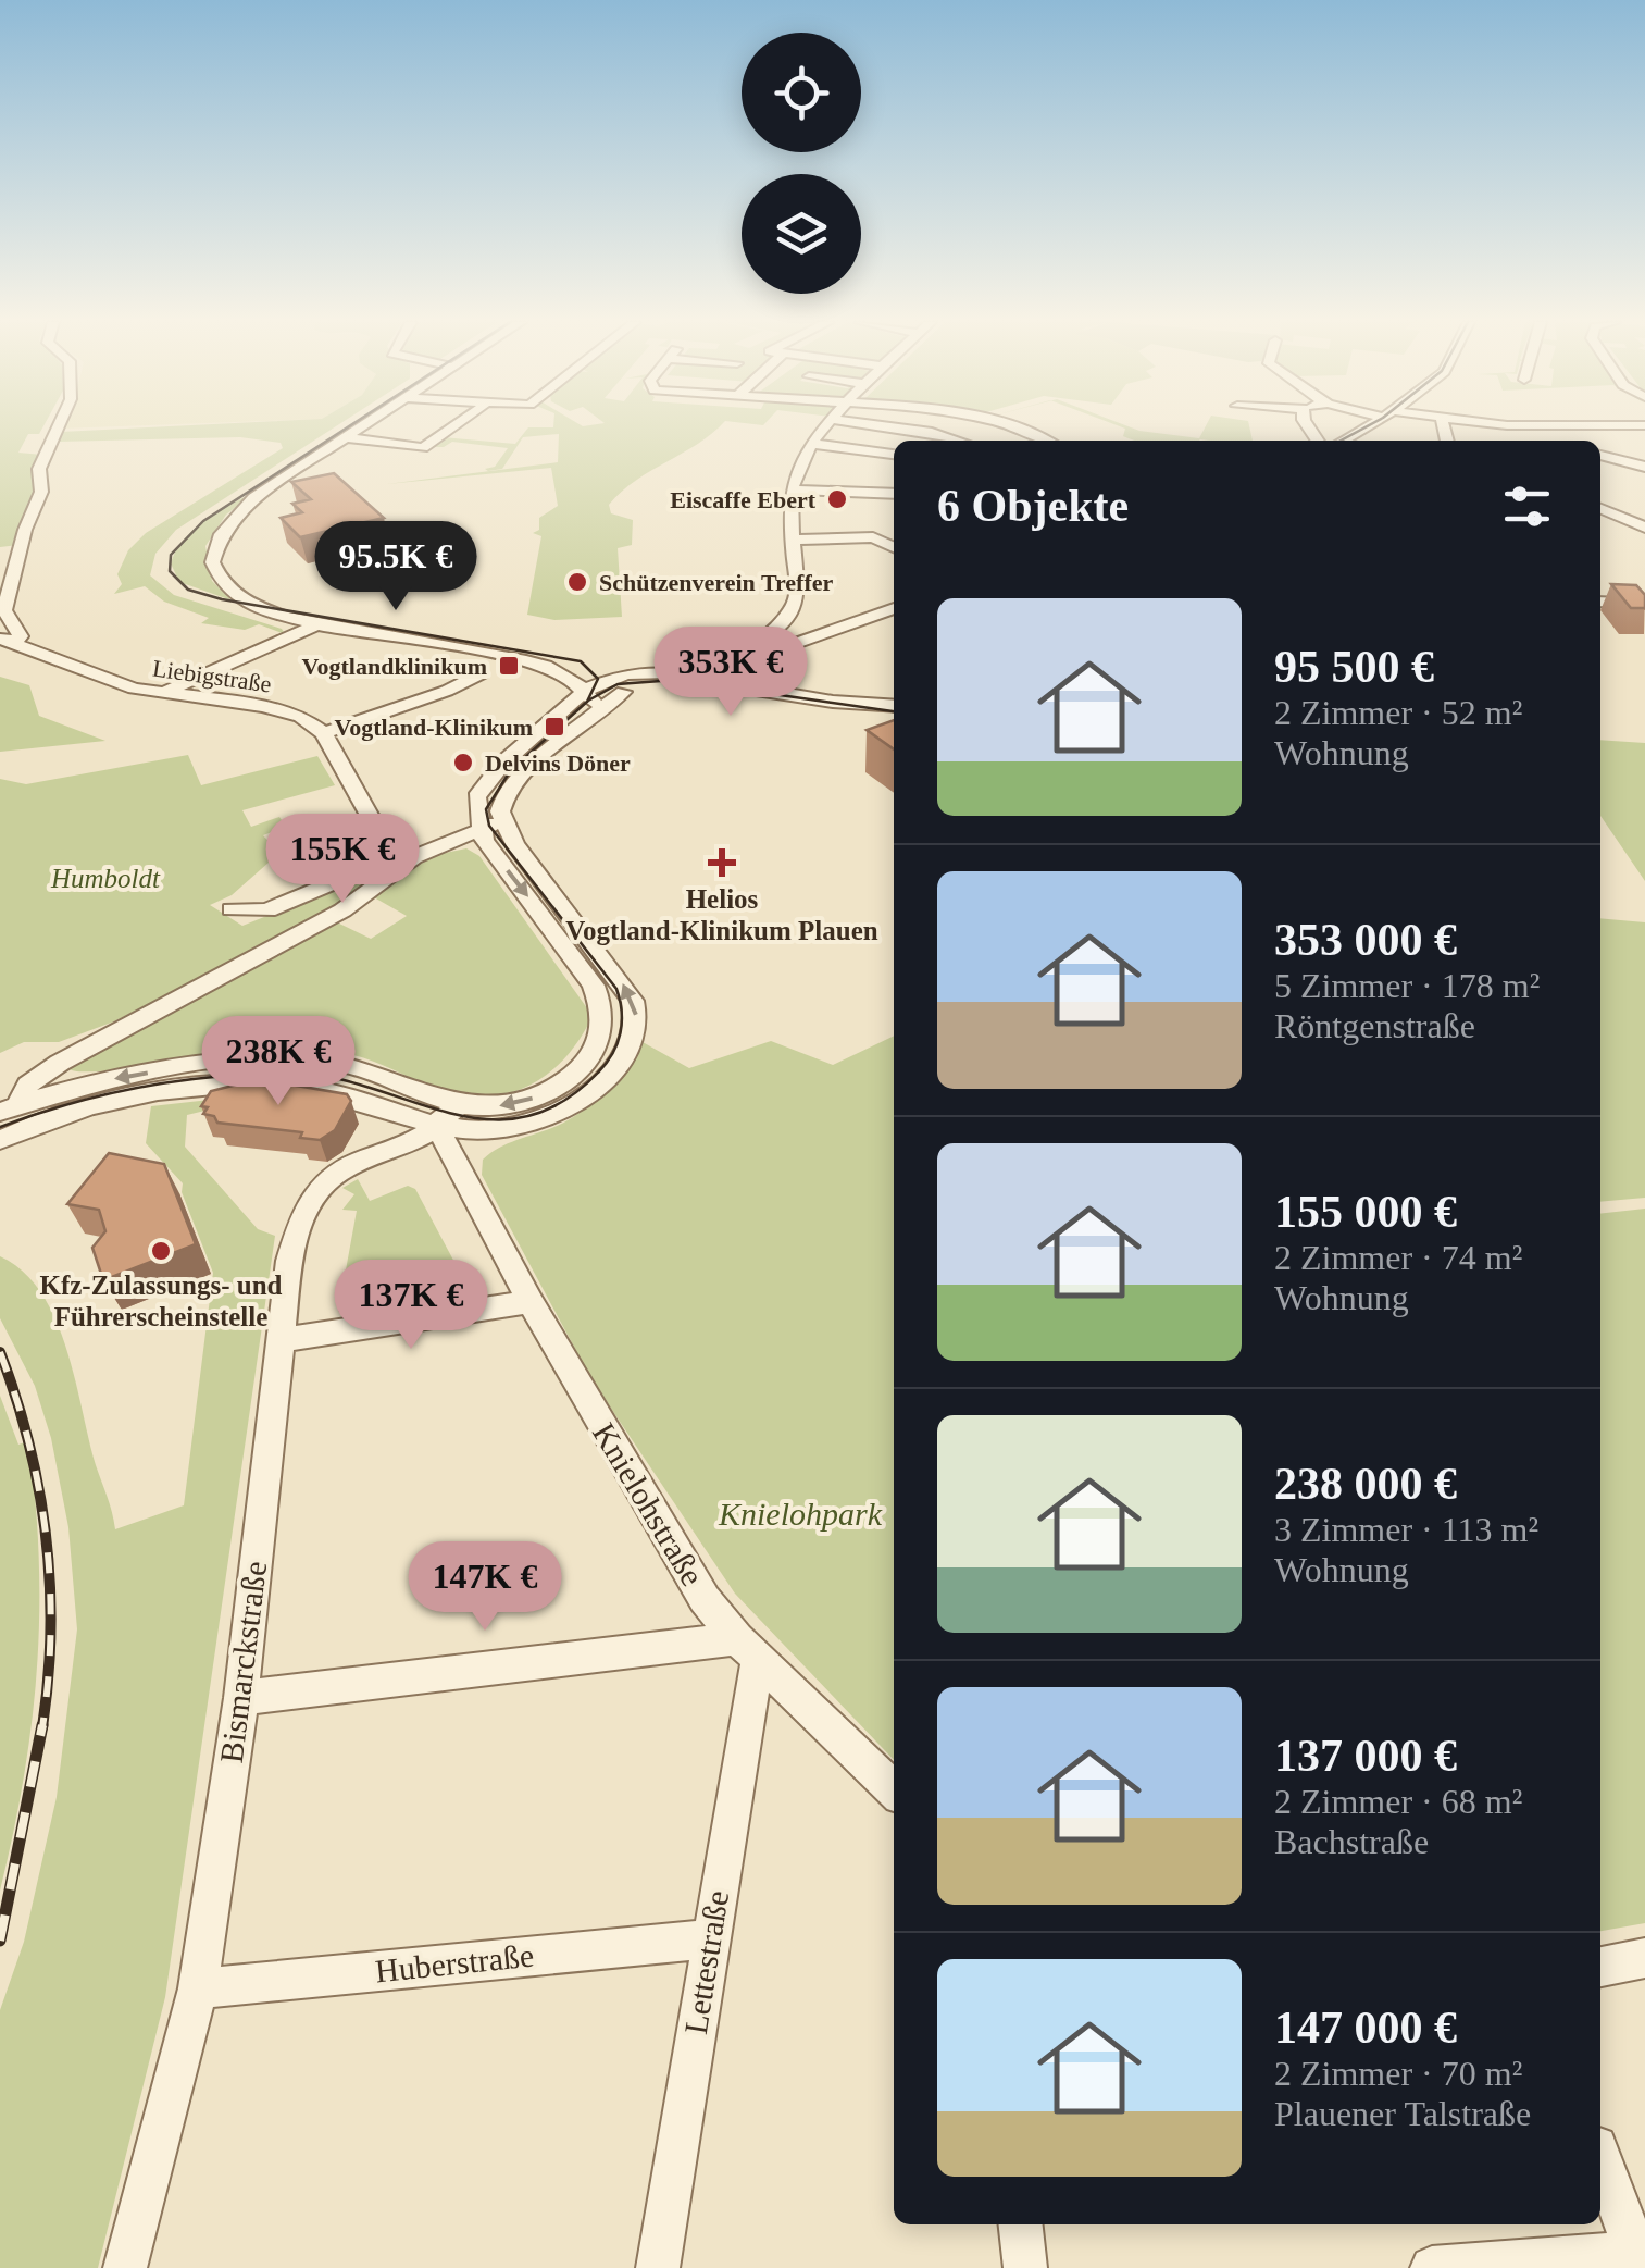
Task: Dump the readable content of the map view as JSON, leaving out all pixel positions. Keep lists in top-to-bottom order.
{
  "streets": {
    "street": [
      "Liebigstraße",
      "Knielohstraße",
      "Bismarckstraße",
      "Lettestraße",
      "Huberstraße"
    ]
  },
  "crossings": [
    ["Knielohstraße", "Bismarckstraße"],
    ["Knielohstraße", "Lettestraße"],
    ["Bismarckstraße", "Huberstraße"],
    ["Lettestraße", "Huberstraße"]
  ],
  "parks": ["Humboldt", "Knielohpark"],
  "places": {
    "other": [
      "Eiscaffe Ebert",
      "Schützenverein Treffer",
      "Delvins Döner",
      "Kfz-Zulassungs- und Führerscheinstelle"
    ],
    "transit": ["Vogtlandklinikum", "Vogtland-Klinikum"],
    "health": ["Helios Vogtland-Klinikum Plauen"]
  },
  "page": {
    "heading": "6 Objekte",
    "price": [
      "95.5K €",
      "353K €",
      "155K €",
      "238K €",
      "137K €",
      "147K €"
    ],
    "list": [
      {
        "name": "95 500 €",
        "note": "2 Zimmer · 52 m² · Wohnung"
      },
      {
        "name": "353 000 €",
        "note": "5 Zimmer · 178 m² · Röntgenstraße"
      },
      {
        "name": "155 000 €",
        "note": "2 Zimmer · 74 m² · Wohnung"
      },
      {
        "name": "238 000 €",
        "note": "3 Zimmer · 113 m² · Wohnung"
      },
      {
        "name": "137 000 €",
        "note": "2 Zimmer · 68 m² · Bachstraße"
      },
      {
        "name": "147 000 €",
        "note": "2 Zimmer · 70 m² · Plauener Talstraße"
      }
    ]
  }
}
